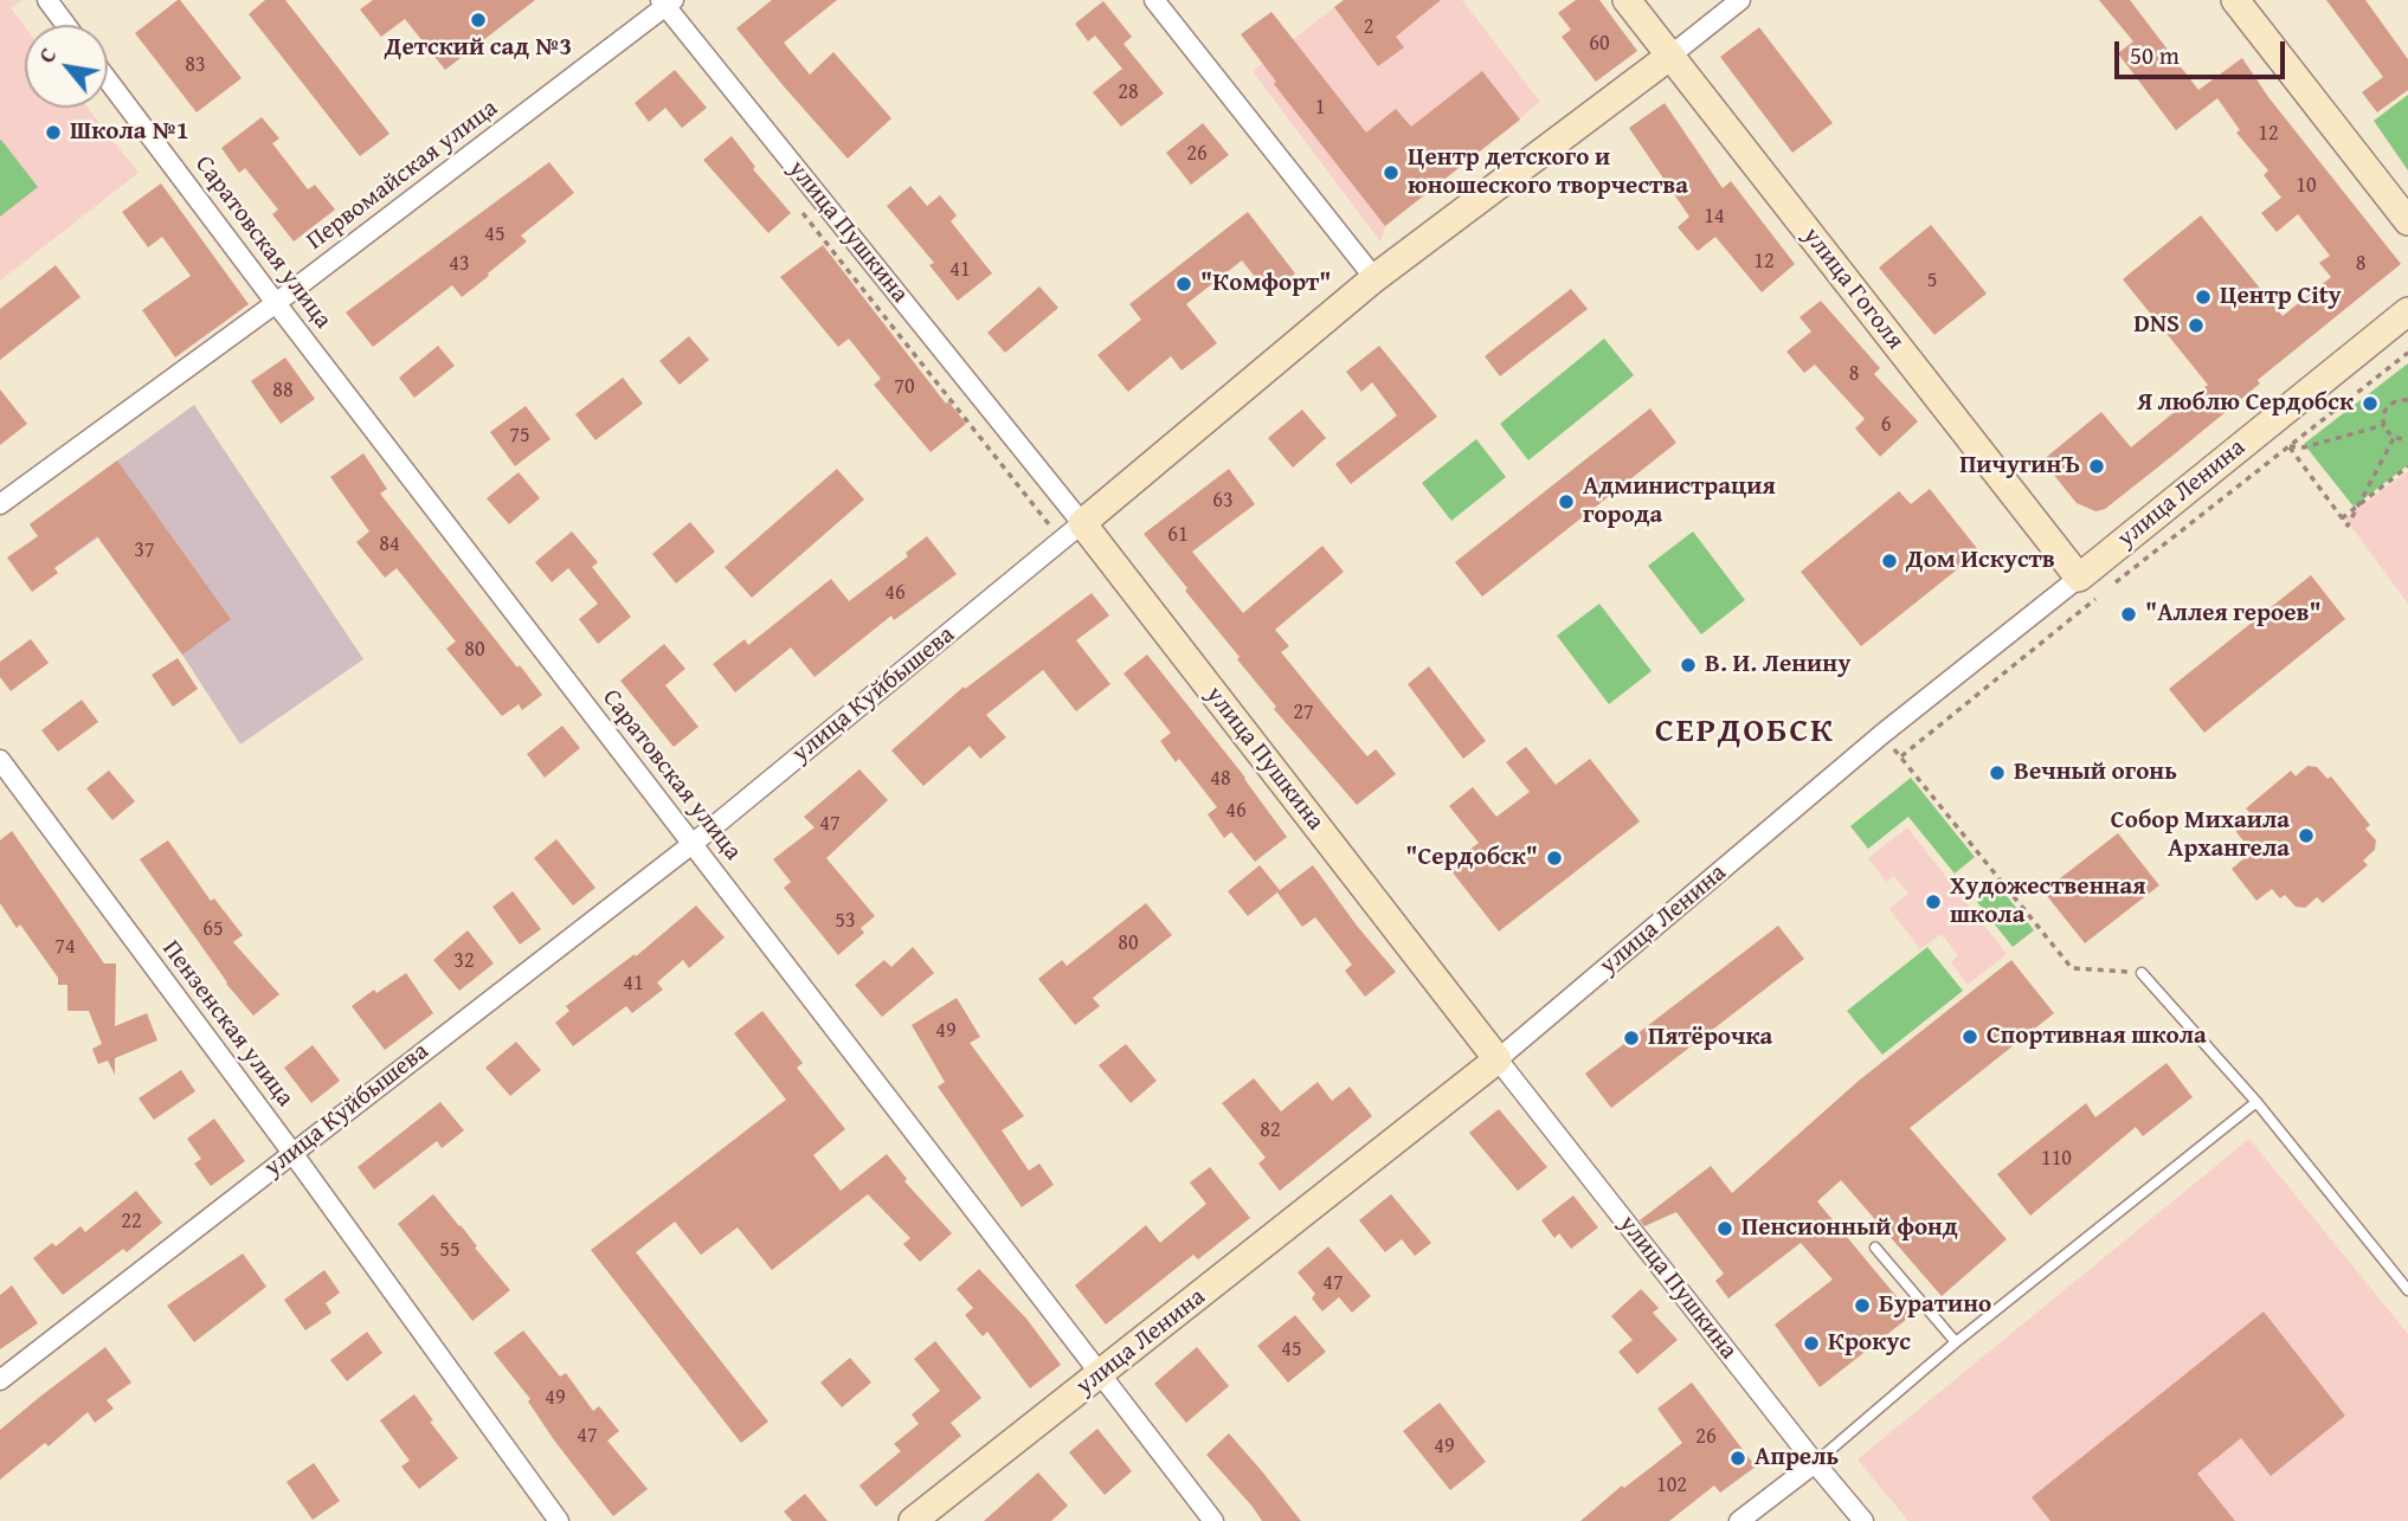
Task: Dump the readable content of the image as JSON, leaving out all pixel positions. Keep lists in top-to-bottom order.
{
  "streets": {
    "street": [
      "Первомайская улица",
      "улица Пушкина",
      "Саратовская улица",
      "улица Гоголя",
      "улица Ленина",
      "улица Куйбышева",
      "Пензенская улица"
    ]
  },
  "crossings": [
    ["Первомайская улица", "улица Пушкина"],
    ["Первомайская улица", "Саратовская улица"],
    ["улица Пушкина", "улица Ленина"],
    ["улица Пушкина", "улица Куйбышева"],
    ["Саратовская улица", "улица Ленина"],
    ["Саратовская улица", "улица Куйбышева"],
    ["улица Гоголя", "улица Ленина"],
    ["улица Гоголя", "улица Куйбышева"],
    ["улица Куйбышева", "Пензенская улица"]
  ],
  "districts": ["СЕРДОБСК"],
  "places": [
    "Детский сад №3",
    "Школа №1",
    "Центр детского и юношеского творчества",
    "\"Комфорт\"",
    "Центр City",
    "DNS",
    "Я люблю Сердобск",
    "ПичугинЪ",
    "Администрация города",
    "Дом Искуств",
    "\"Аллея героев\"",
    "В. И. Ленину",
    "Вечный огонь",
    "Собор Михаила Архангела",
    "\"Сердобск\"",
    "Художественная школа",
    "Спортивная школа",
    "Пятёрочка",
    "Пенсионный фонд",
    "Буратино",
    "Крокус",
    "Апрель"
  ],
  "house_numbers": [
    "2",
    "60",
    "83",
    "28",
    "1",
    "12",
    "26",
    "10",
    "14",
    "45",
    "12",
    "43",
    "8",
    "41",
    "5",
    "8",
    "70",
    "88",
    "6",
    "75",
    "63",
    "61",
    "84",
    "37",
    "46",
    "80",
    "27",
    "48",
    "46",
    "47",
    "53",
    "65",
    "80",
    "74",
    "32",
    "41",
    "49",
    "82",
    "110",
    "22",
    "55",
    "47",
    "45",
    "49",
    "47",
    "26",
    "49",
    "102"
  ],
  "scale_bar": "50 m",
  "north": "top left"
}
